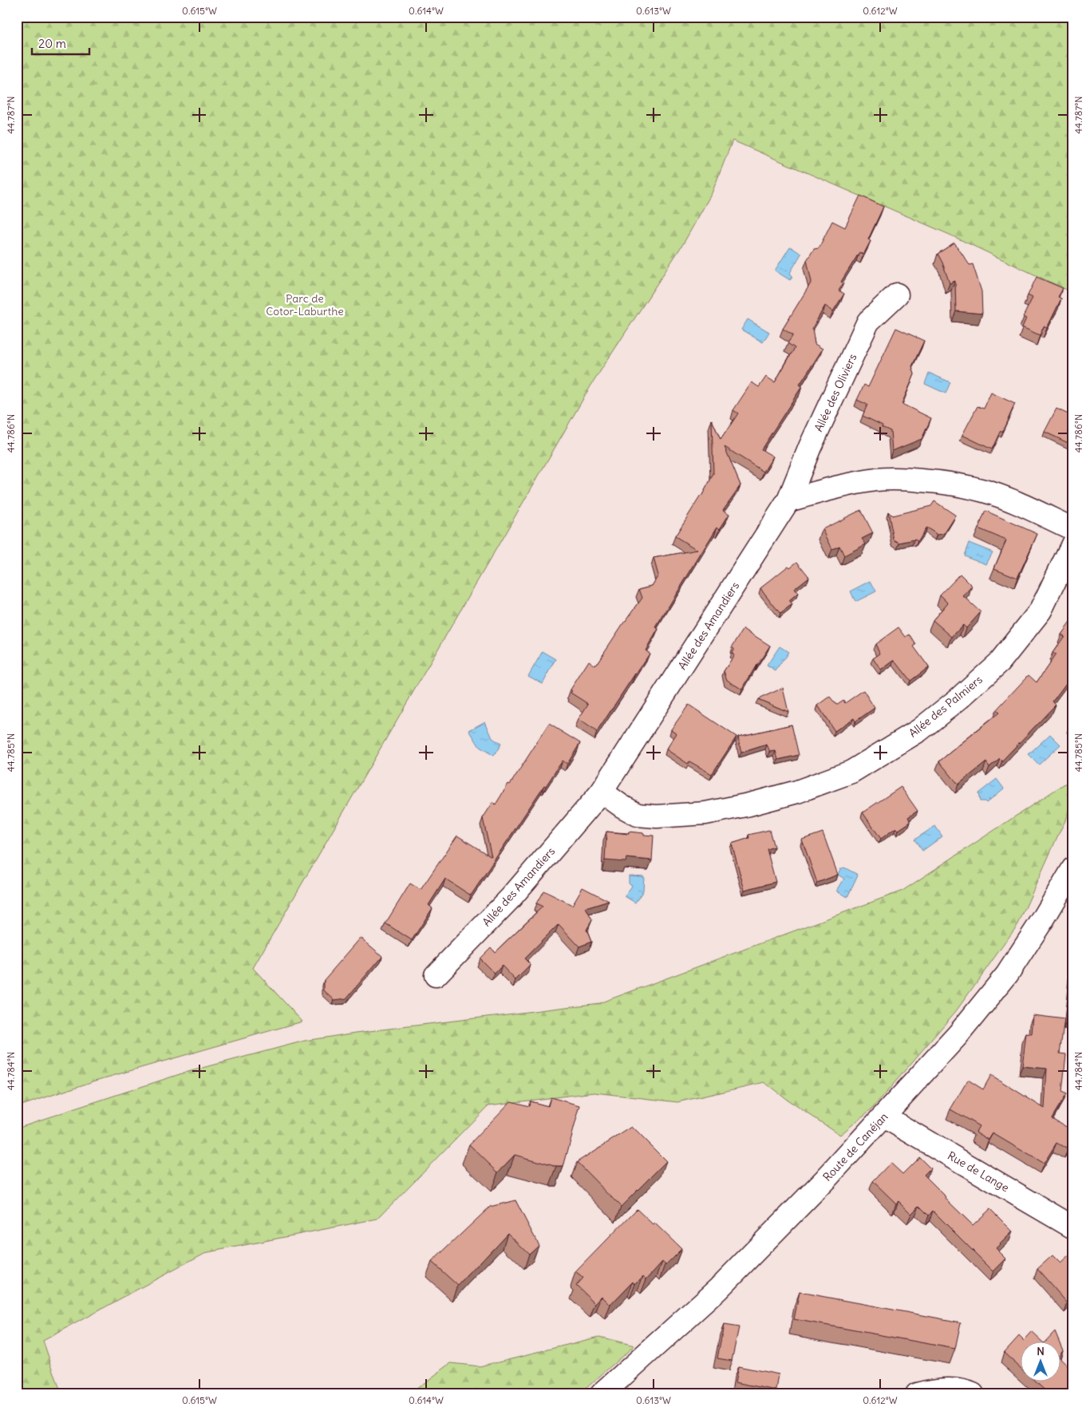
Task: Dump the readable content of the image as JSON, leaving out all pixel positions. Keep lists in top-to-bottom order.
{
  "streets": {
    "street": [
      "Allée des Oliviers",
      "Allée des Amandiers",
      "Allée des Palmiers",
      "Route de Canéjan",
      "Rue de Lange"
    ]
  },
  "crossings": [
    ["Allée des Oliviers", "Allée des Amandiers"],
    ["Allée des Amandiers", "Allée des Palmiers"],
    ["Route de Canéjan", "Rue de Lange"]
  ],
  "parks": ["Parc de Cotor-Laburthe"],
  "scale_bar": "20 m",
  "north": "top",
  "coordinates": [
    "0.615°W",
    "0.614°W",
    "0.613°W",
    "0.612°W",
    "44.787°N",
    "44.786°N",
    "44.785°N",
    "44.784°N"
  ]
}
